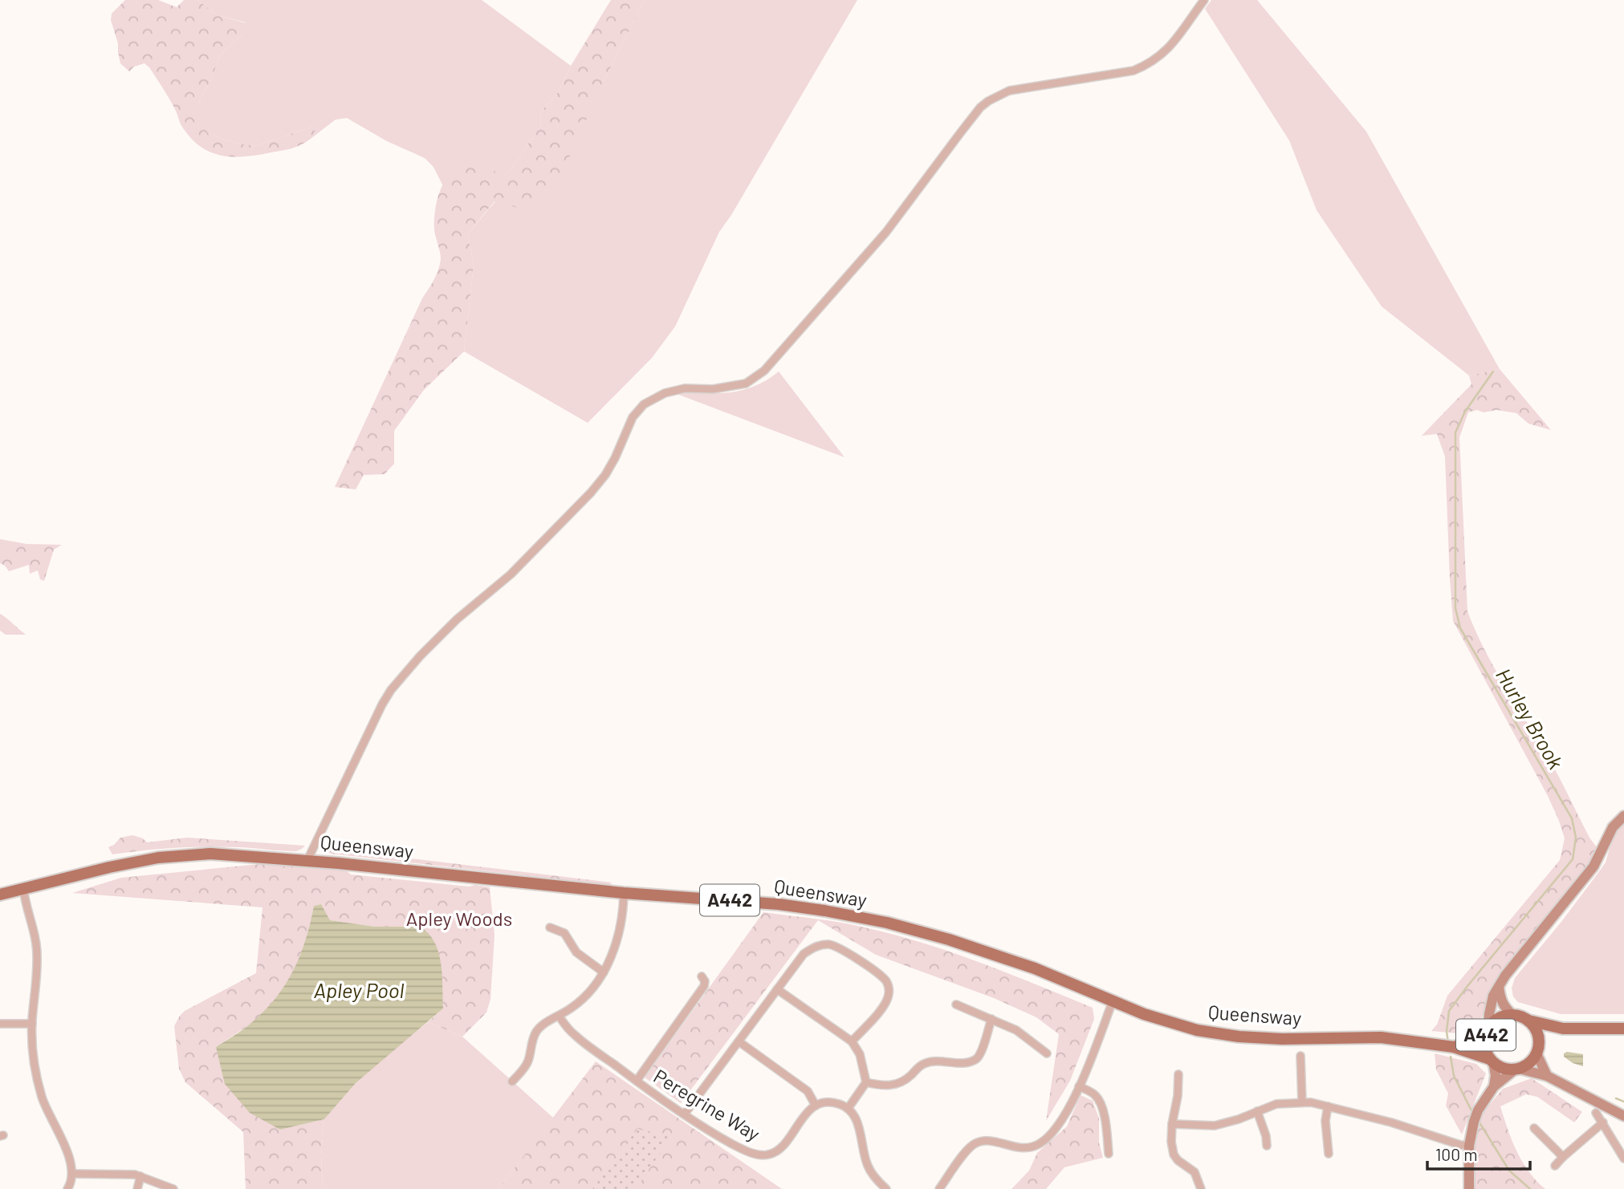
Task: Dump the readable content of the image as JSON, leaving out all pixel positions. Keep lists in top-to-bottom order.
{
  "streets": {
    "main road": ["Queensway", "A442"],
    "street": ["Peregrine Way"]
  },
  "crossings": [
    ["Queensway", "A442"]
  ],
  "water": ["Hurley Brook", "Apley Pool"],
  "parks": ["Apley Woods"],
  "scale_bar": "100 m"
}
